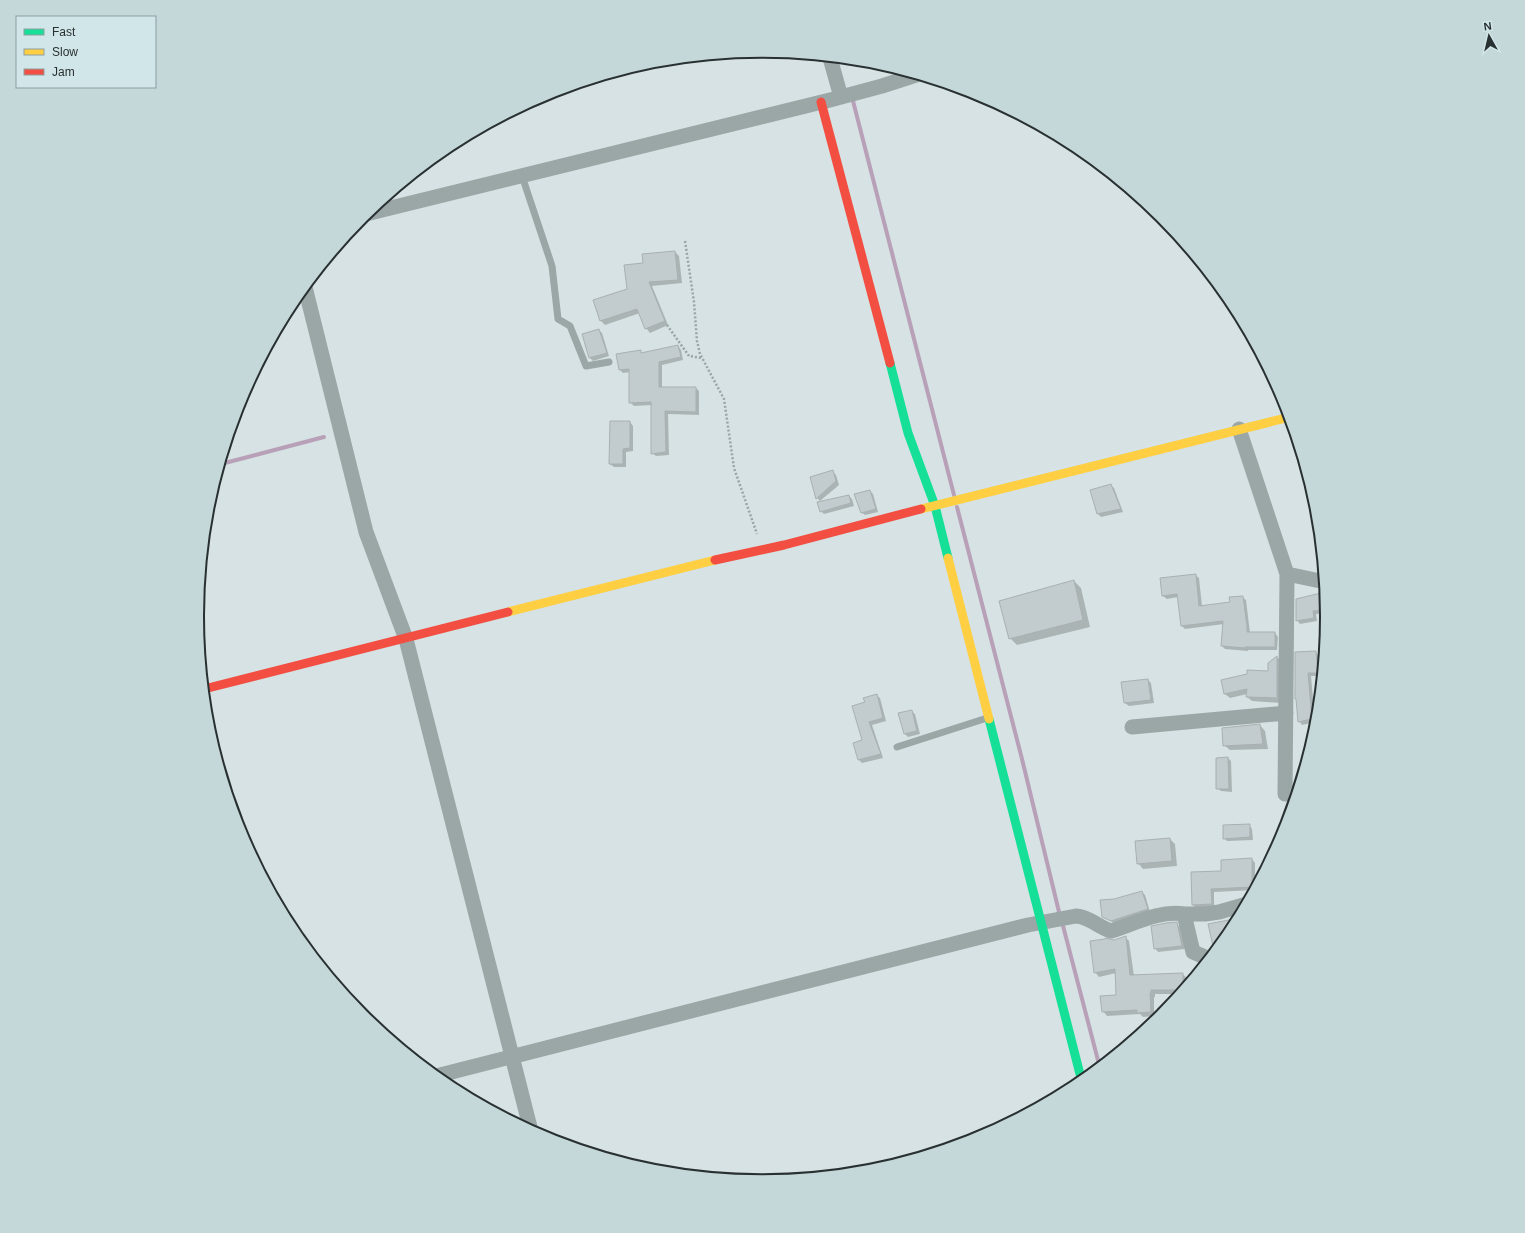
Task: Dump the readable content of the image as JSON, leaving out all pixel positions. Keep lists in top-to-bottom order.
{
  "legend": ["Fast", "Slow", "Jam"],
  "north": "top"
}
